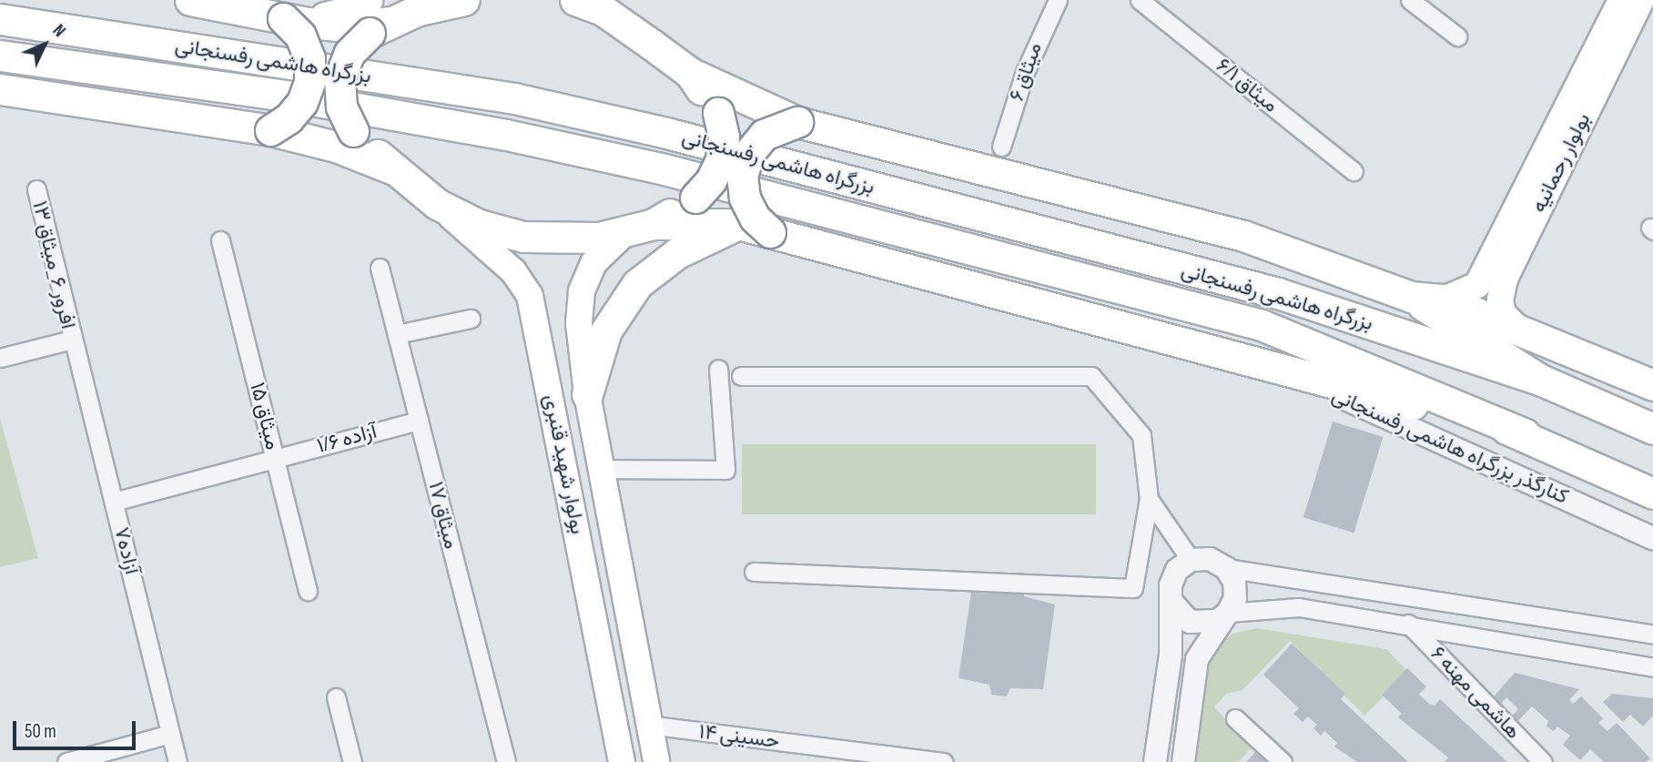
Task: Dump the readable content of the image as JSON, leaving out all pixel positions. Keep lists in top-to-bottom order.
{
  "streets": {
    "highway": ["بزرگراه هاشمی رفسنجانی"],
    "main road": ["بولوار رحمانیه", "بولوار شهید قنبری"],
    "street": [
      "میثاق ۶",
      "میثاق ۶/۱",
      "افرور ۶_میثاق ۱۳",
      "میثاق ۱۵",
      "آزاده ۱/۶",
      "کنارگذر بزرگراه هاشمی رفسنجانی",
      "میثاق ۱۷",
      "آزاده۷",
      "هاشمی مهنه ۶",
      "حسینی ۱۴"
    ]
  },
  "crossings": [
    ["بزرگراه هاشمی رفسنجانی", "کنارگذر بزرگراه هاشمی رفسنجانی"],
    ["افرور ۶_میثاق ۱۳", "آزاده۷"],
    ["میثاق ۱۵", "آزاده ۱/۶"],
    ["آزاده ۱/۶", "میثاق ۱۷"],
    ["آزاده ۱/۶", "آزاده۷"],
    ["بولوار شهید قنبری", "حسینی ۱۴"]
  ],
  "scale_bar": "50 m",
  "north": "top right"
}
